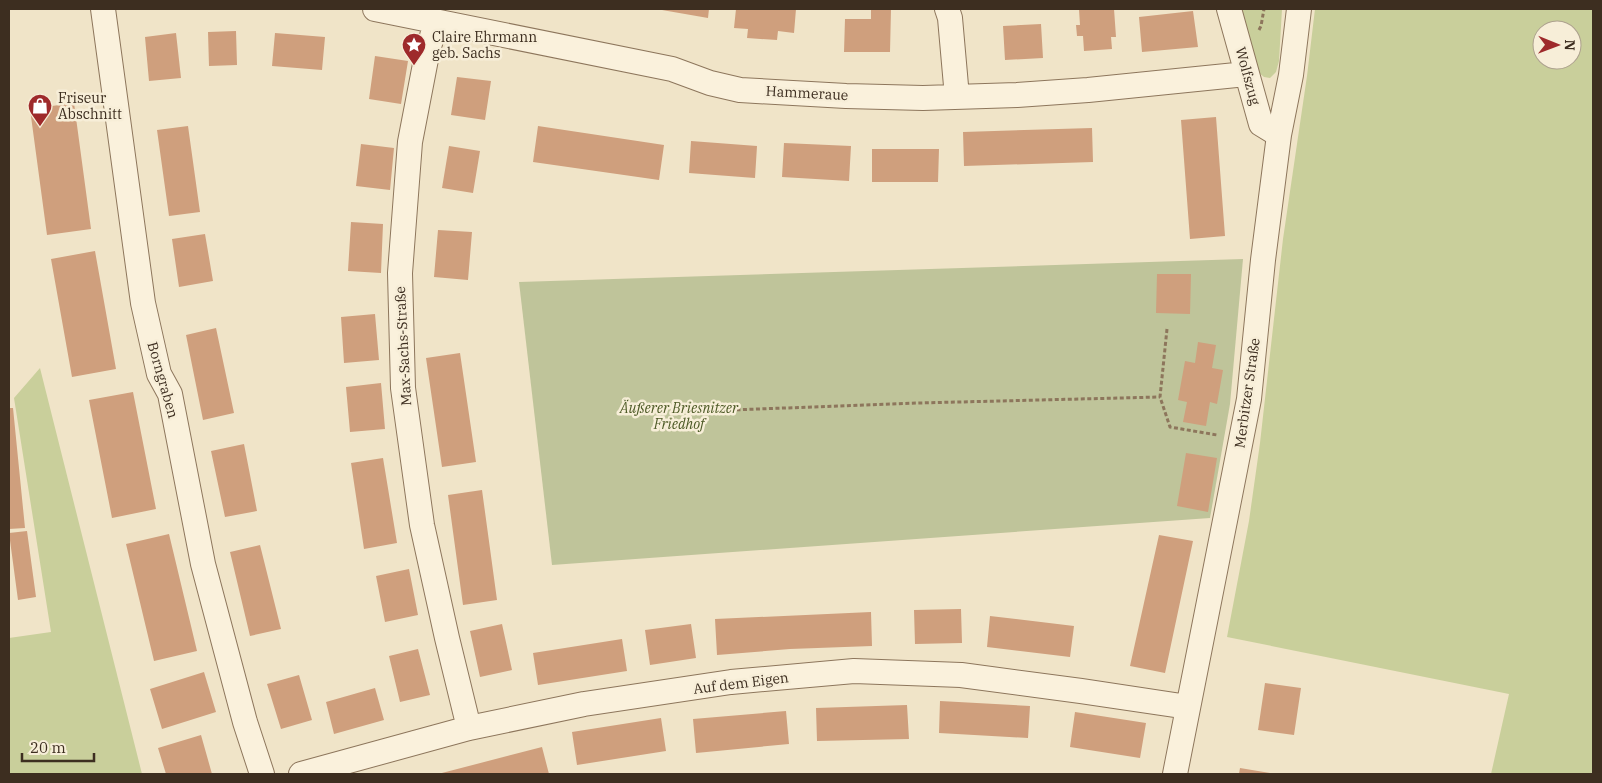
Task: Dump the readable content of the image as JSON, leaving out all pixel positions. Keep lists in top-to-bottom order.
{
  "streets": {
    "street": [
      "Wolfszug",
      "Hammeraue",
      "Max-Sachs-Straße",
      "Borngraben",
      "Merbitzer Straße",
      "Auf dem Eigen"
    ]
  },
  "crossings": [
    ["Wolfszug", "Hammeraue"],
    ["Wolfszug", "Merbitzer Straße"],
    ["Hammeraue", "Max-Sachs-Straße"],
    ["Max-Sachs-Straße", "Auf dem Eigen"],
    ["Merbitzer Straße", "Auf dem Eigen"]
  ],
  "parks": ["Äußerer Briesnitzer Friedhof"],
  "places": {
    "place": ["Claire Ehrmann geb. Sachs"],
    "shop": ["Friseur Abschnitt"]
  },
  "scale_bar": "20 m",
  "north": "right"
}
